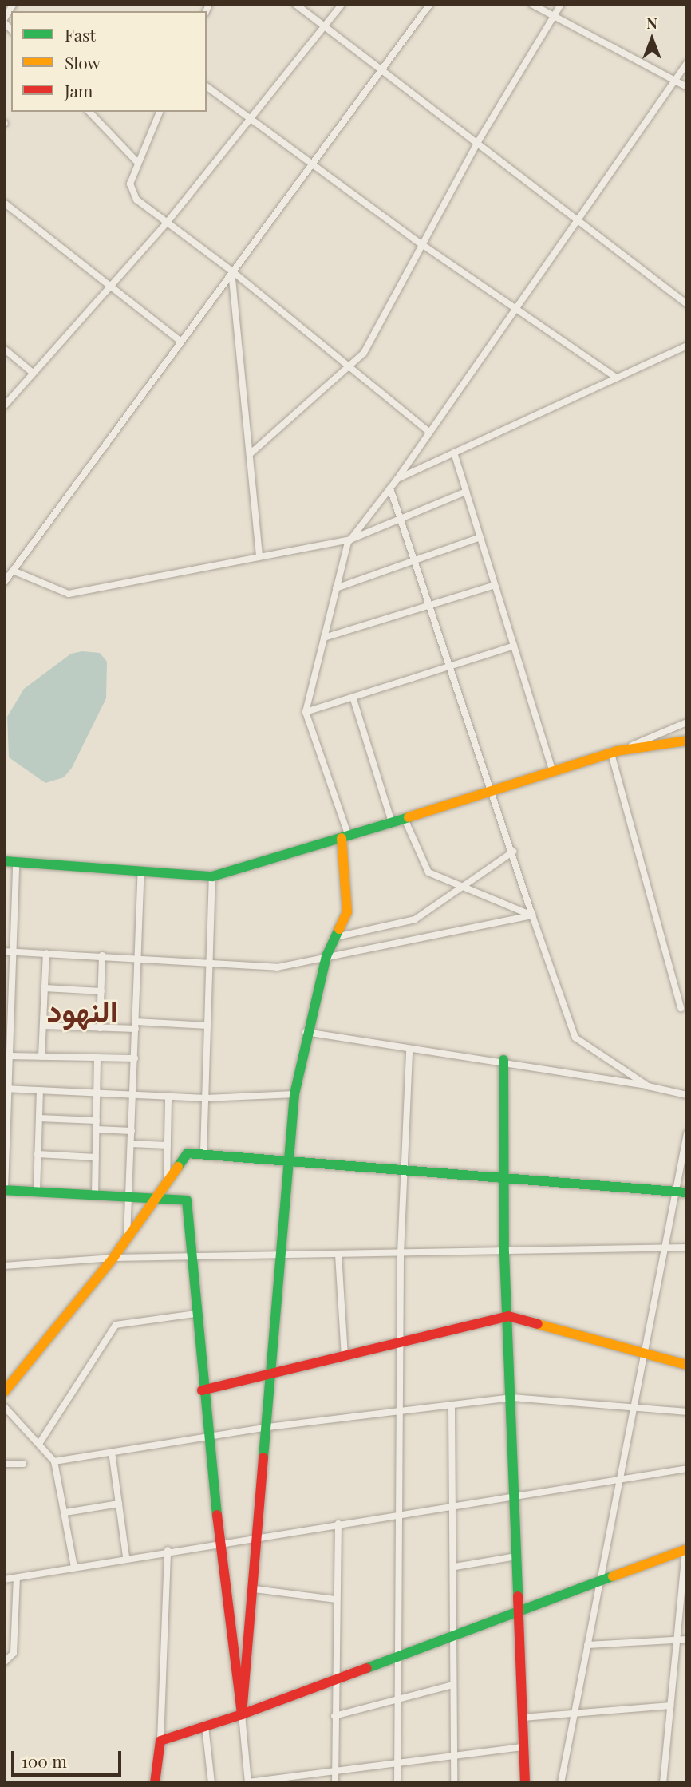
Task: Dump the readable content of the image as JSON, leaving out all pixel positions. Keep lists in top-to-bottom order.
{
  "districts": ["النهود"],
  "legend": ["Fast", "Slow", "Jam"],
  "scale_bar": "100 m",
  "north": "top"
}
